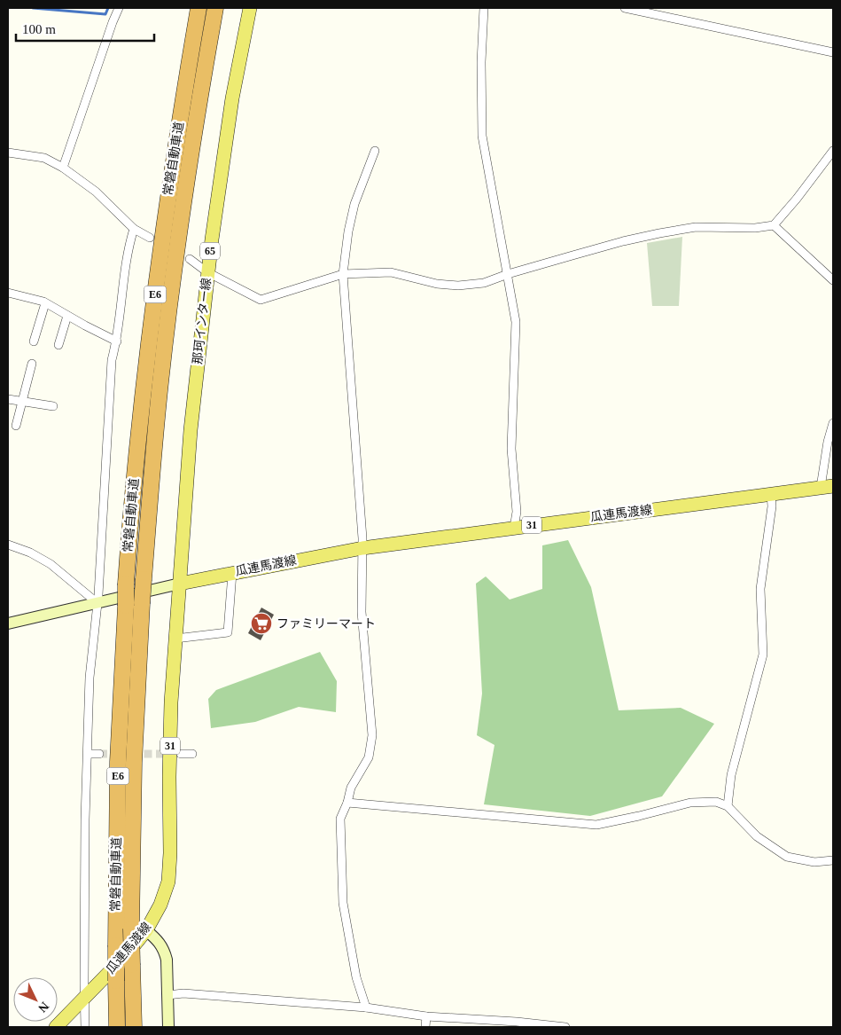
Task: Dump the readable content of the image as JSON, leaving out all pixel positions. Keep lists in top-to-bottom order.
{
  "streets": {
    "highway": ["常磐自動車道", "E6"],
    "main road": [
      "65",
      "那珂インター線",
      "瓜連馬渡線",
      "31"
    ]
  },
  "crossings": [
    ["常磐自動車道", "瓜連馬渡線"],
    ["那珂インター線", "瓜連馬渡線"]
  ],
  "places": {
    "supermarket": ["ファミリーマート"]
  },
  "scale_bar": "100 m",
  "north": "bottom right"
}
